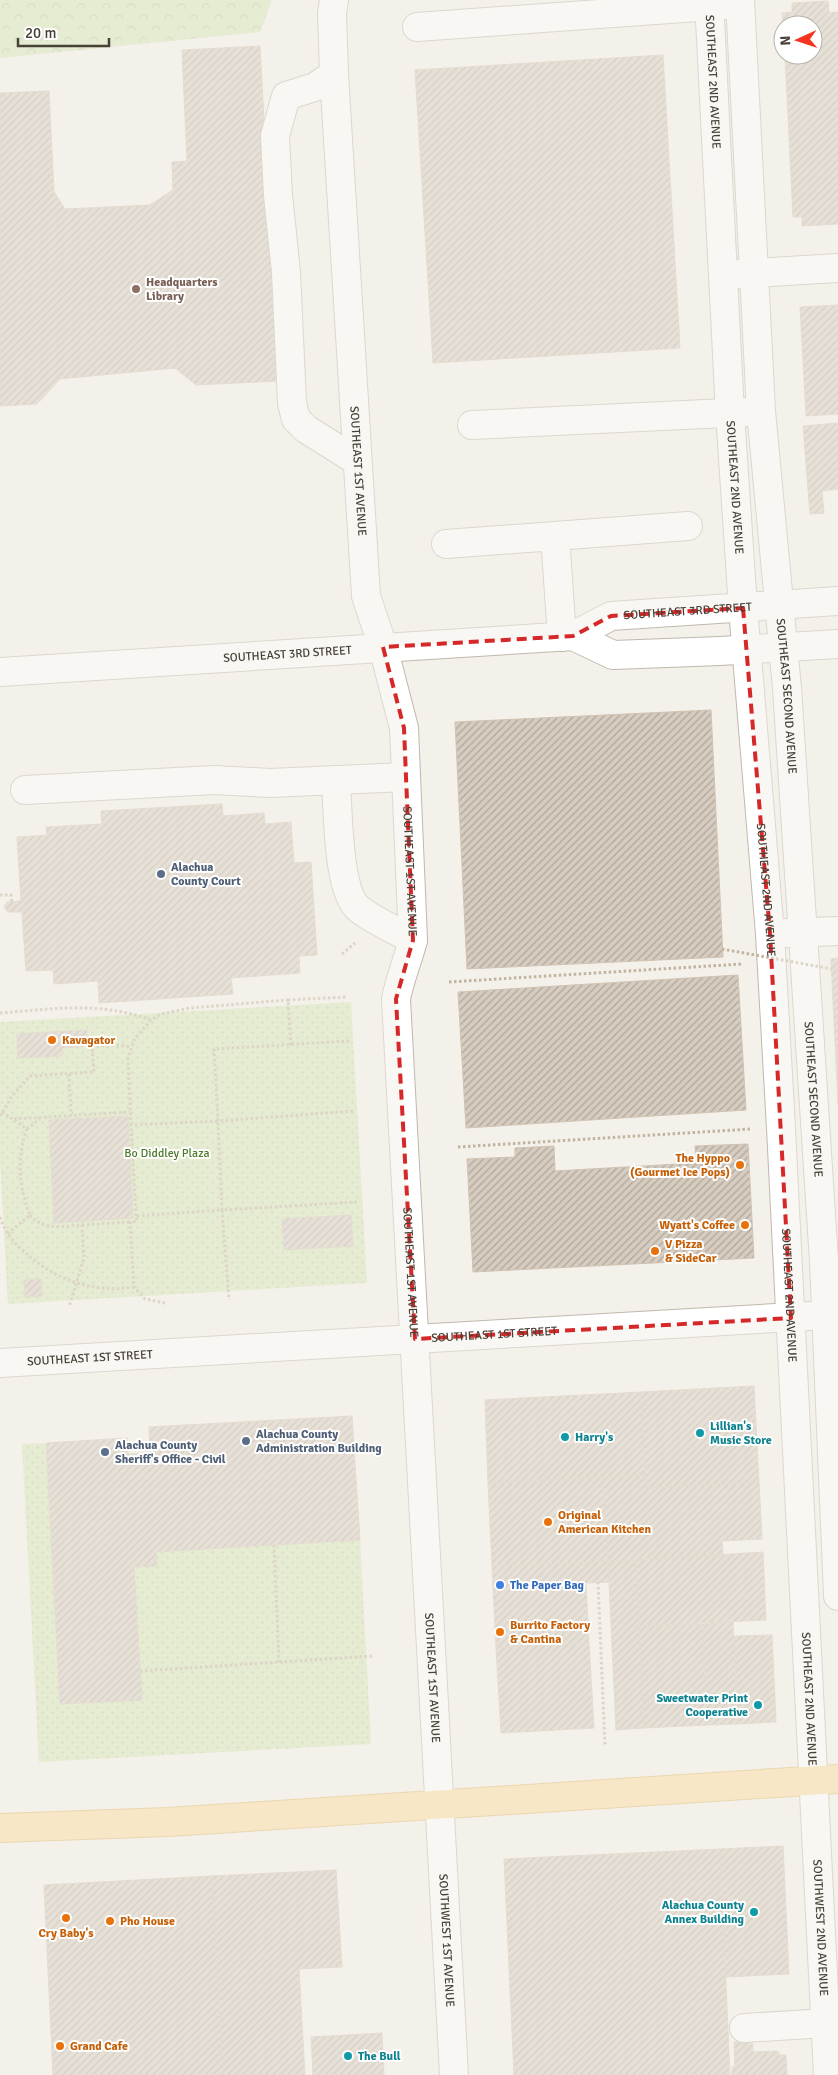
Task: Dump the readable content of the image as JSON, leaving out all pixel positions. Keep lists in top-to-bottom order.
{
  "streets": {
    "street": [
      "SOUTHEAST 2ND AVENUE",
      "SOUTHEAST 1ST AVENUE",
      "SOUTHEAST 3RD STREET",
      "SOUTHEAST SECOND AVENUE",
      "SOUTHEAST 1ST STREET",
      "SOUTHWEST 2ND AVENUE",
      "SOUTHWEST 1ST AVENUE"
    ]
  },
  "crossings": [
    ["SOUTHEAST 2ND AVENUE", "SOUTHEAST 3RD STREET"],
    ["SOUTHEAST 2ND AVENUE", "SOUTHEAST 1ST STREET"],
    ["SOUTHEAST 2ND AVENUE", "SOUTHWEST 2ND AVENUE"],
    ["SOUTHEAST 1ST AVENUE", "SOUTHEAST 3RD STREET"],
    ["SOUTHEAST 1ST AVENUE", "SOUTHEAST 1ST STREET"],
    ["SOUTHEAST 1ST AVENUE", "SOUTHWEST 1ST AVENUE"],
    ["SOUTHEAST 3RD STREET", "SOUTHEAST SECOND AVENUE"],
    ["SOUTHEAST SECOND AVENUE", "SOUTHEAST 1ST STREET"]
  ],
  "parks": ["Bo Diddley Plaza"],
  "places": [
    "Headquarters Library",
    "Alachua County Court",
    "Kavagator",
    "The Hyppo (Gourmet Ice Pops)",
    "Wyatt's Coffee",
    "V Pizza & SideCar",
    "Lillian's Music Store",
    "Harry's",
    "Alachua County Administration Building",
    "Alachua County Sheriff's Office - Civil",
    "Original American Kitchen",
    "The Paper Bag",
    "Burrito Factory & Cantina",
    "Sweetwater Print Cooperative",
    "Alachua County Annex Building",
    "Cry Baby's",
    "Pho House",
    "Grand Cafe",
    "The Bull"
  ],
  "scale_bar": "20 m",
  "north": "left"
}
